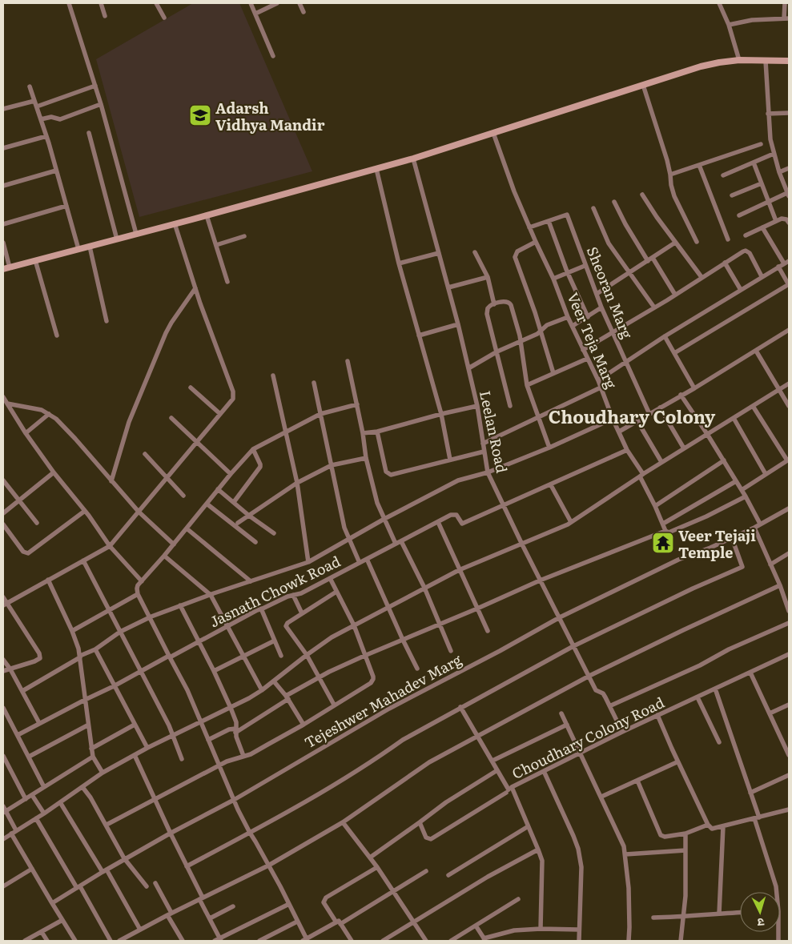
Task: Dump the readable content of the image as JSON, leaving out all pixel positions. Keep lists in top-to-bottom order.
{
  "streets": {
    "street": [
      "Sheoran Marg",
      "Veer Teja Marg",
      "Leelan Road",
      "Jasnath Chowk Road",
      "Tejeshwer Mahadev Marg",
      "Choudhary Colony Road"
    ]
  },
  "crossings": [
    ["Sheoran Marg", "Veer Teja Marg"],
    ["Veer Teja Marg", "Jasnath Chowk Road"],
    ["Leelan Road", "Jasnath Chowk Road"],
    ["Leelan Road", "Tejeshwer Mahadev Marg"],
    ["Leelan Road", "Choudhary Colony Road"],
    ["Jasnath Chowk Road", "Tejeshwer Mahadev Marg"]
  ],
  "districts": ["Choudhary Colony"],
  "places": {
    "school or university": ["Adarsh Vidhya Mandir"],
    "temple": ["Veer Tejaji Temple"]
  },
  "north": "bottom"
}
